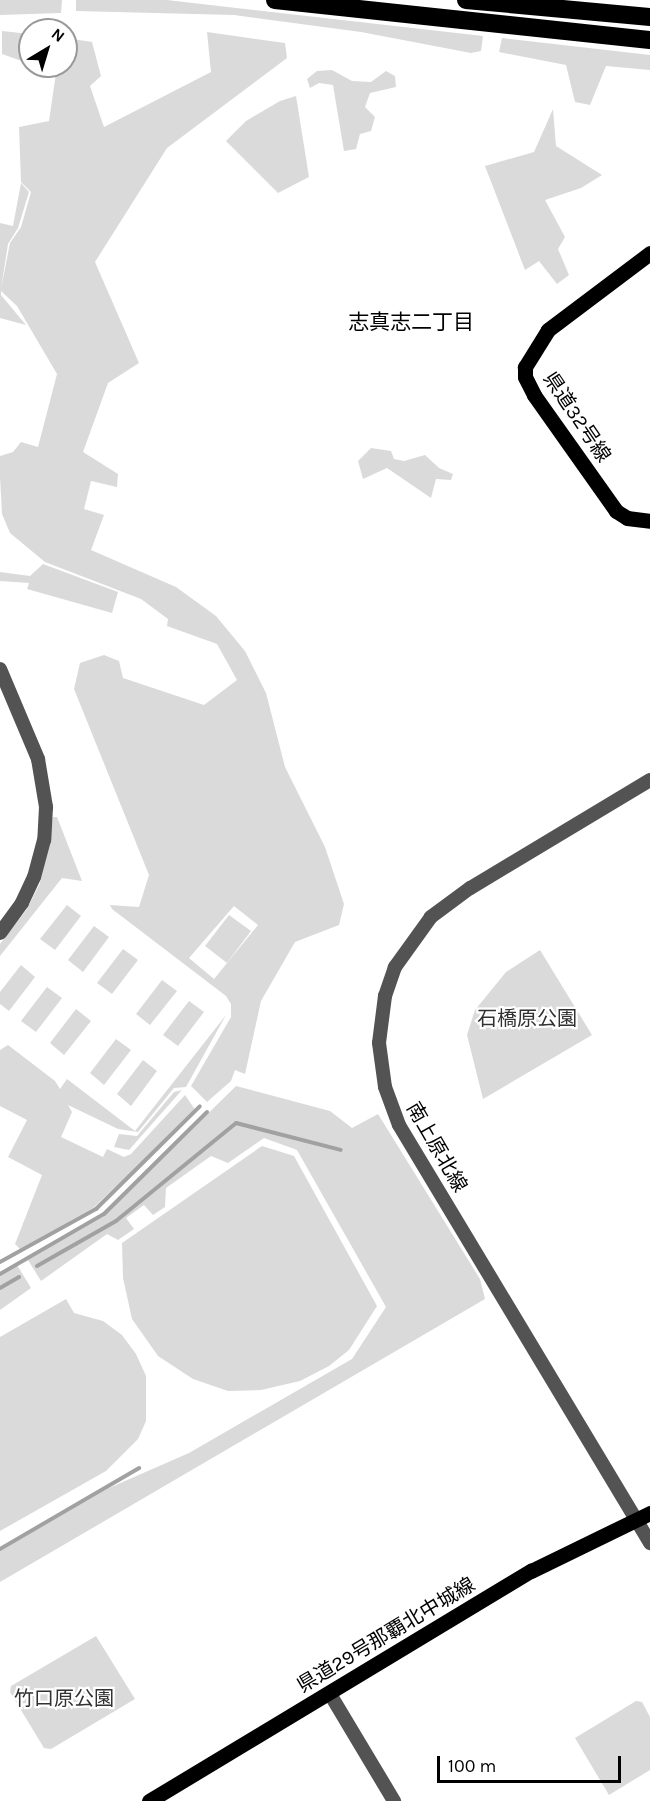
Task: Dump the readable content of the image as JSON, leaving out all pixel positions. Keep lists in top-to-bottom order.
{
  "streets": {
    "main road": ["県道32号線", "県道29号那覇北中城線"],
    "street": ["南上原北線"]
  },
  "crossings": [
    ["南上原北線", "県道29号那覇北中城線"]
  ],
  "districts": ["志真志二丁目"],
  "parks": ["石橋原公園", "竹口原公園"],
  "scale_bar": "100 m",
  "north": "top right"
}
